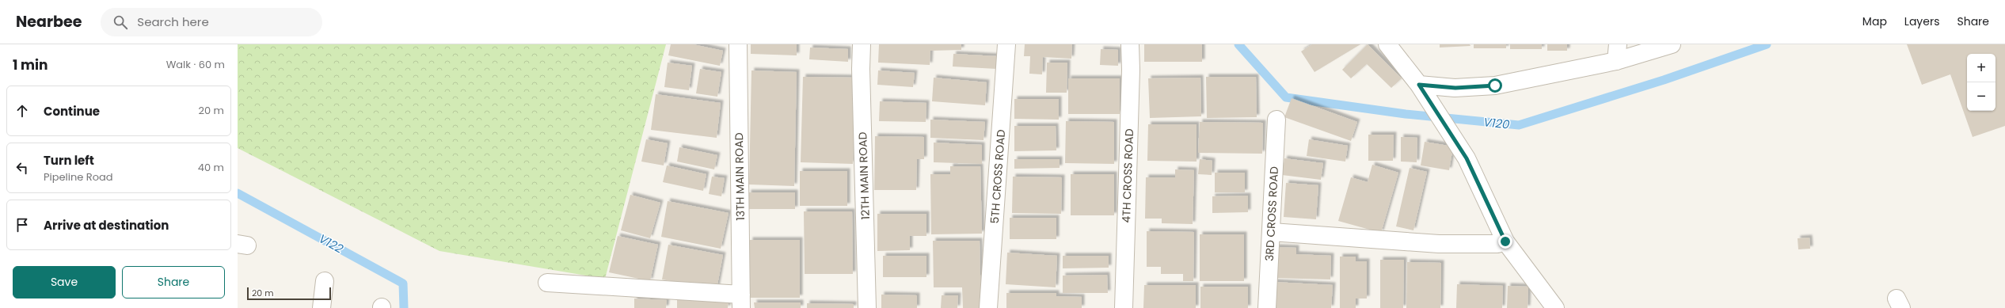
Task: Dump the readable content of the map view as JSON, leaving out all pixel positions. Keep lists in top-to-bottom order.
{
  "streets": {
    "street": [
      "12TH MAIN ROAD",
      "4TH CROSS ROAD",
      "13TH MAIN ROAD",
      "5TH CROSS ROAD",
      "3RD CROSS ROAD"
    ]
  },
  "water": ["V120", "V122"],
  "scale_bar": "20 m",
  "page": {
    "header": "Nearbee",
    "search": "Search here",
    "nav": ["Map", "Layers", "Share"],
    "heading": ["1 min", "Walk · 60 m"],
    "map_buttons": ["+", "−"],
    "list": [
      ["Continue", "20 m"],
      ["Turn left", "Pipeline Road", "40 m"],
      "Arrive at destination"
    ],
    "buttons": ["Save", "Share"],
    "scale": "20 m"
  }
}
